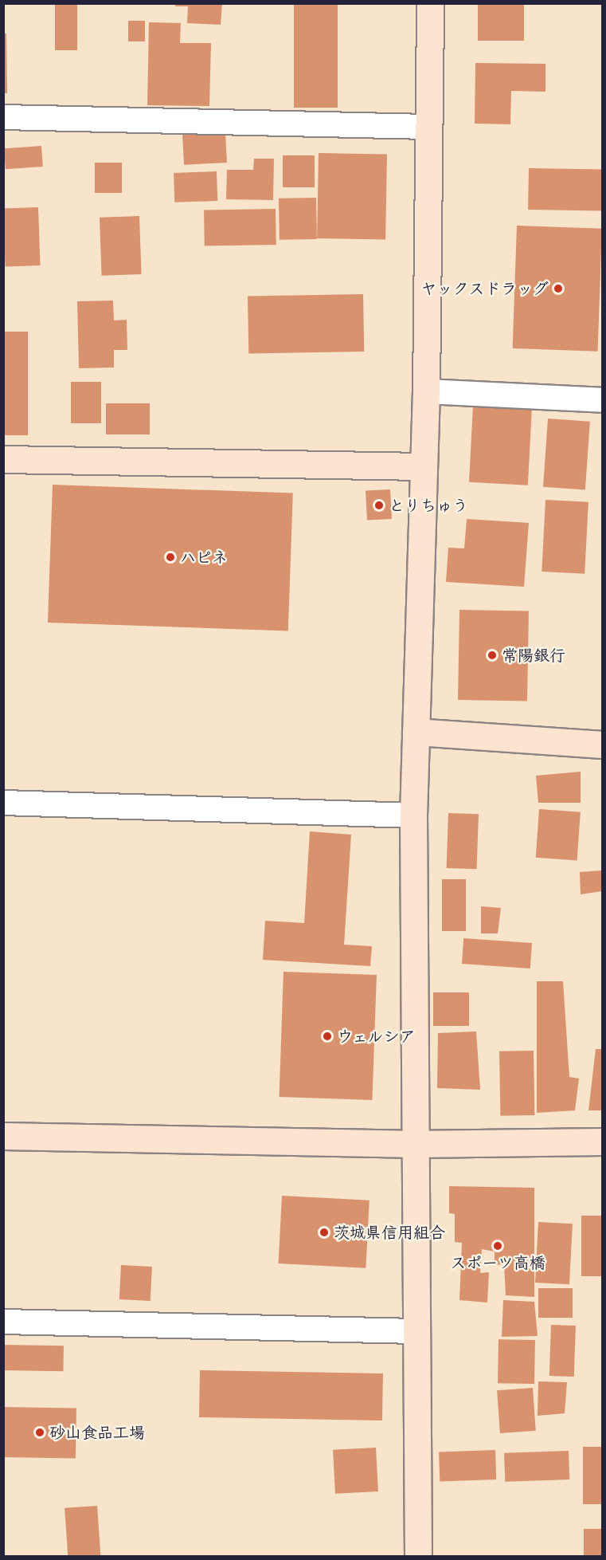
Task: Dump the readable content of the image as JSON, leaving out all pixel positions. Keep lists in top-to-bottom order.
{
  "places": [
    "ヤックスドラッグ",
    "とりちゅう",
    "ハピネ",
    "常陽銀行",
    "ウェルシア",
    "茨城県信用組合",
    "スポーツ高橋",
    "砂山食品工場"
  ]
}
